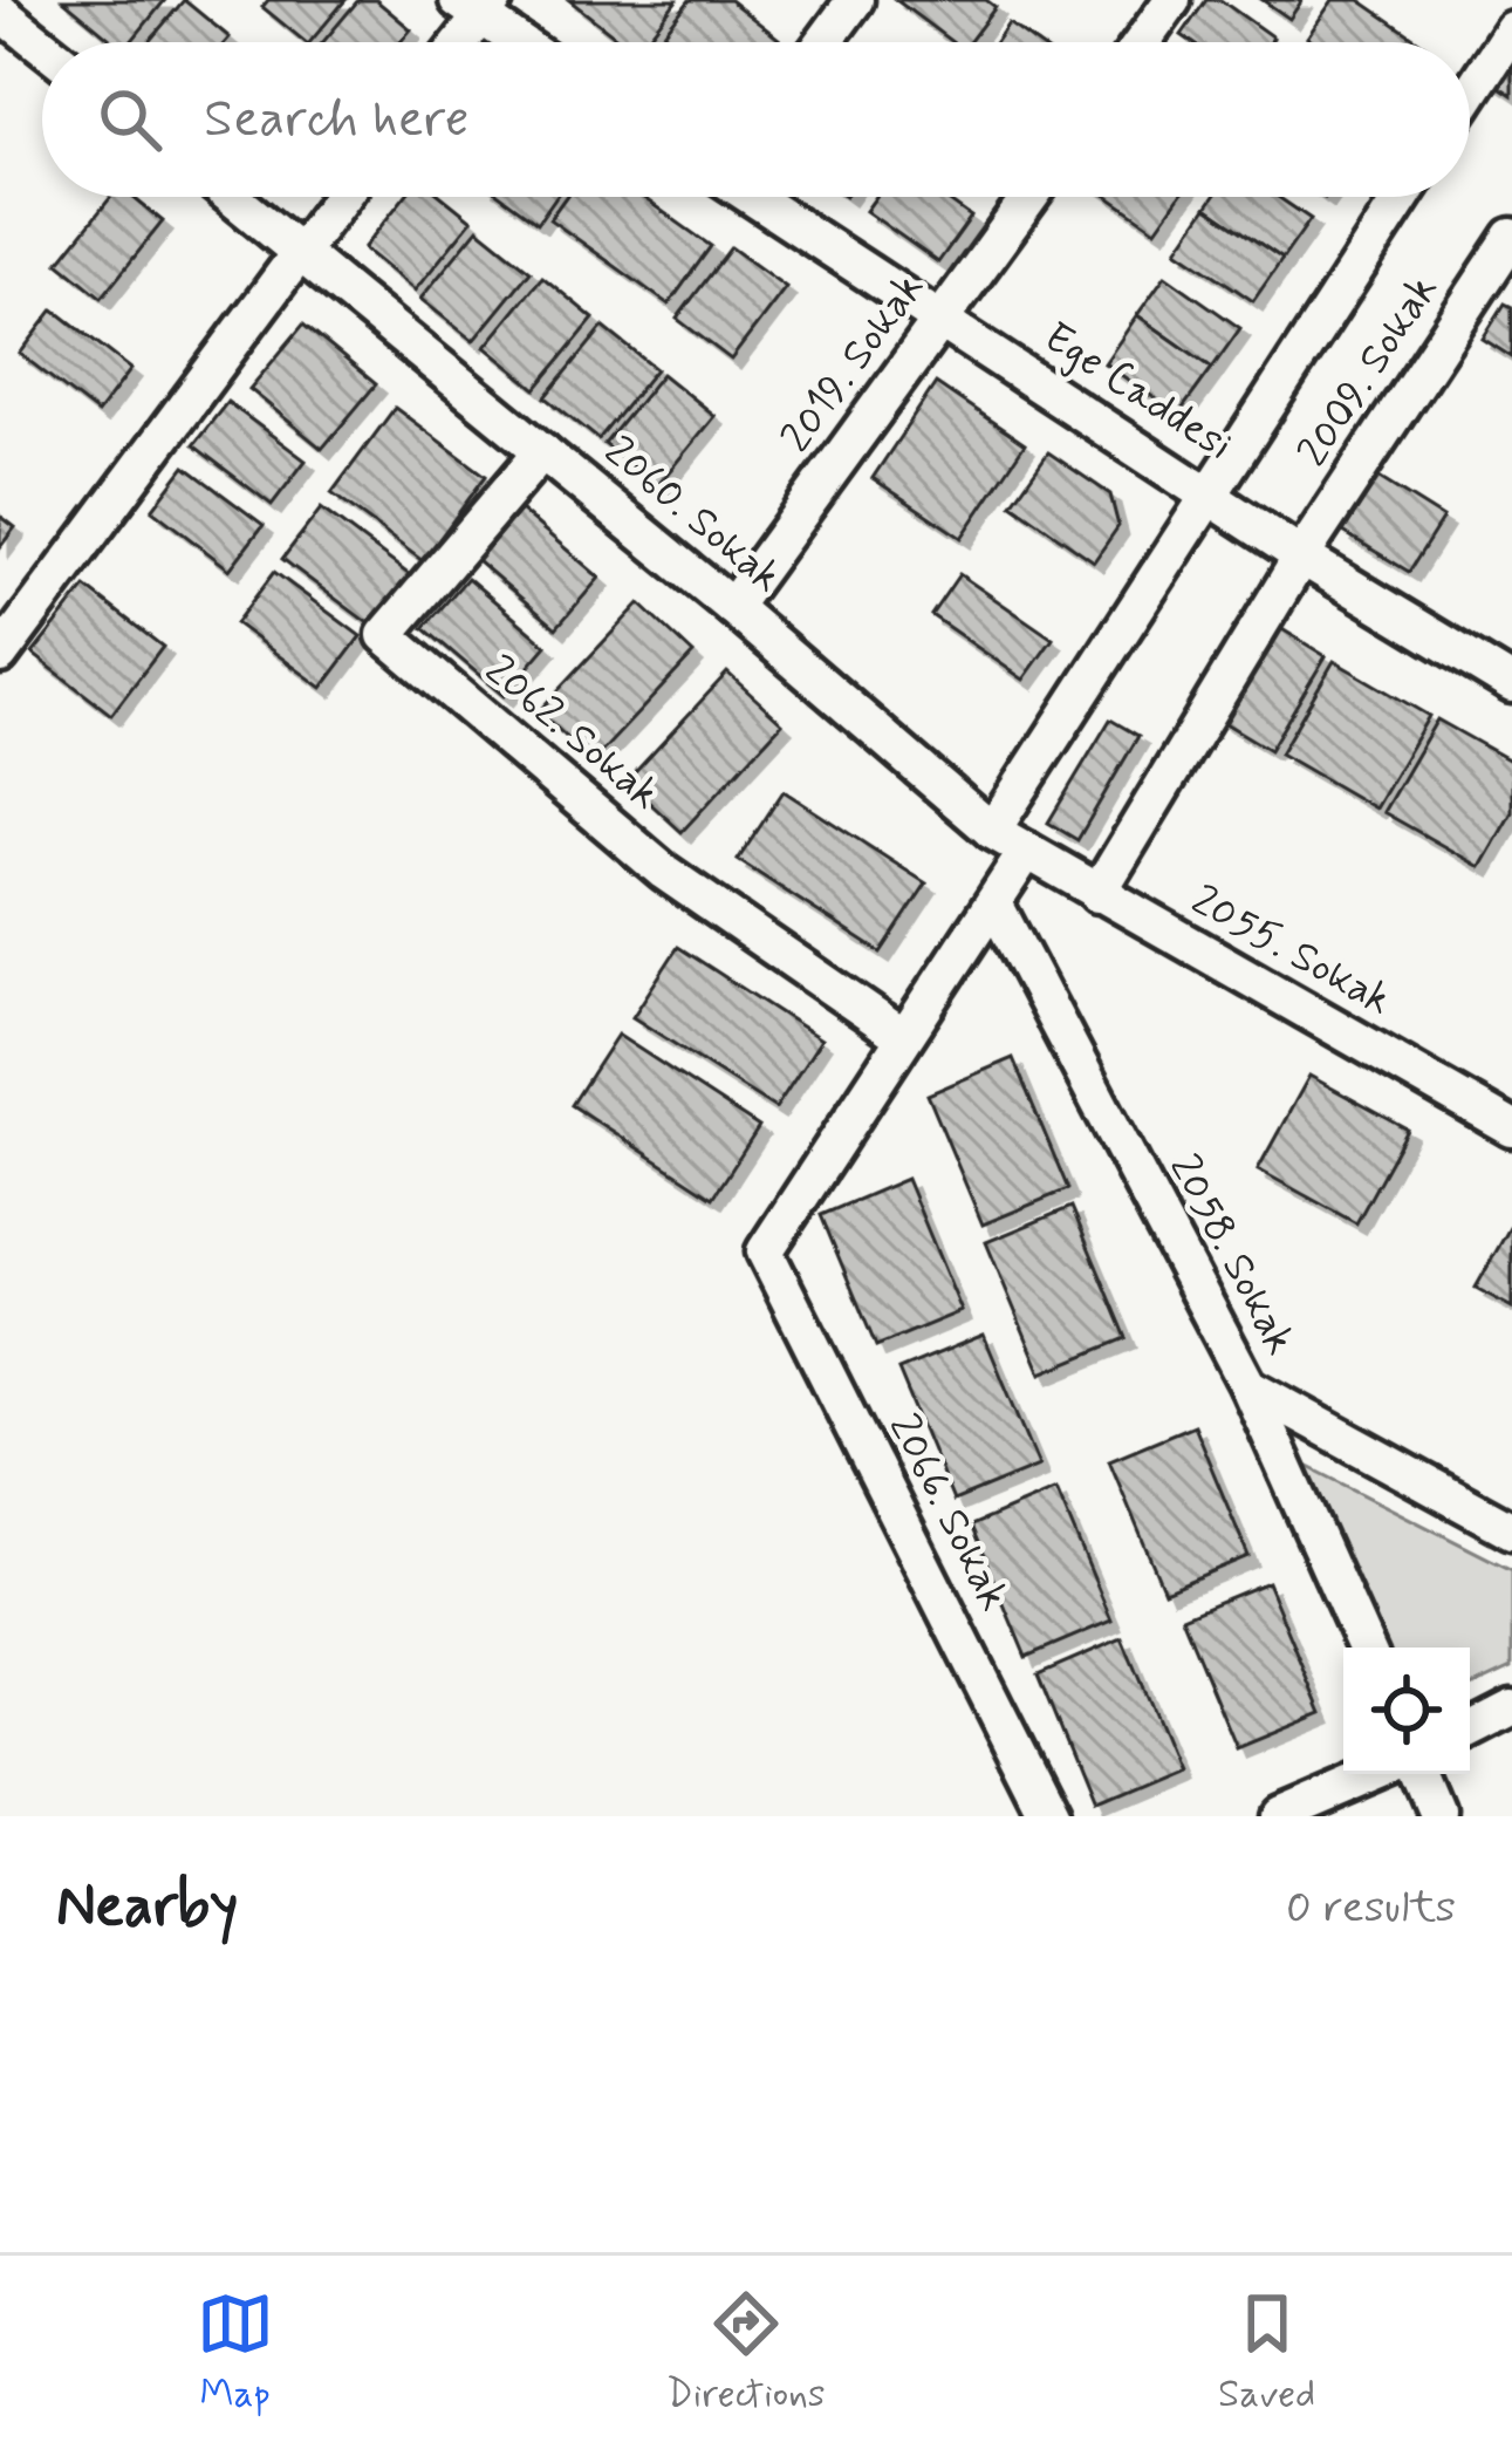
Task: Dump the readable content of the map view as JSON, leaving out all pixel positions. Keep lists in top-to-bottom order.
{
  "streets": {
    "street": [
      "2019. Sokak",
      "2009. Sokak",
      "Ege Caddesi",
      "2060. Sokak",
      "2062. Sokak",
      "2055. Sokak",
      "2058. Sokak",
      "2066. Sokak"
    ]
  },
  "crossings": [
    ["2019. Sokak", "Ege Caddesi"],
    ["2019. Sokak", "2060. Sokak"],
    ["2009. Sokak", "Ege Caddesi"],
    ["2009. Sokak", "2055. Sokak"],
    ["2060. Sokak", "2062. Sokak"],
    ["2060. Sokak", "2055. Sokak"],
    ["2062. Sokak", "2066. Sokak"]
  ],
  "page": {
    "search": "Search here",
    "heading": ["Nearby", "0 results"],
    "nav": ["Map", "Directions", "Saved"]
  }
}
